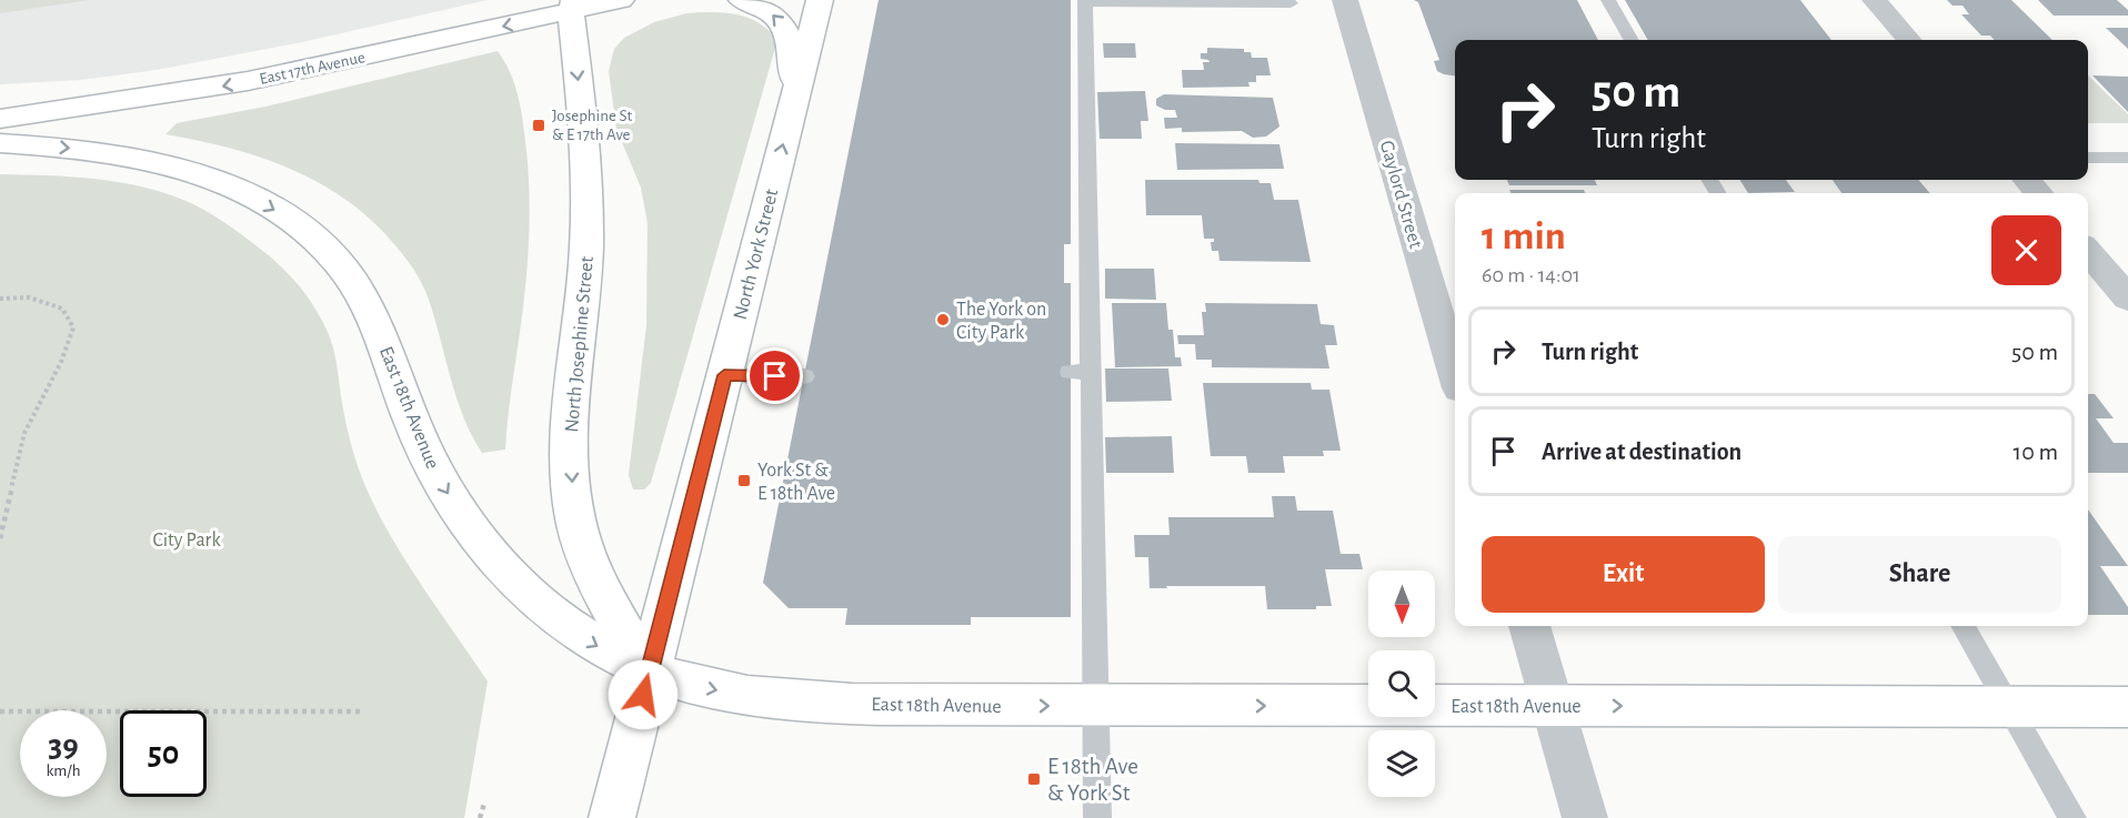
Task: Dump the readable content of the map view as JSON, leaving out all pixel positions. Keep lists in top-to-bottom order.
{
  "streets": {
    "main road": [
      "East 17th Avenue",
      "North York Street",
      "North Josephine Street",
      "East 18th Avenue"
    ],
    "street": ["Gaylord Street"]
  },
  "crossings": [
    ["East 17th Avenue", "North Josephine Street"],
    ["North York Street", "North Josephine Street"],
    ["North York Street", "East 18th Avenue"],
    ["North Josephine Street", "East 18th Avenue"]
  ],
  "one_way": ["East 17th Avenue", "North Josephine Street", "East 18th Avenue"],
  "parks": ["City Park"],
  "places": {
    "transit": ["Josephine St & E 17th Ave", "York St & E 18th Ave", "E 18th Ave & York St"],
    "other": ["The York on City Park"]
  },
  "north": "bottom",
  "page": {
    "turn": ["50 m", "Turn right"],
    "heading": ["1 min", "60 m · 14:01"],
    "list": [
      {
        "name": "Turn right",
        "value": "50 m"
      },
      {
        "name": "Arrive at destination",
        "value": "10 m"
      }
    ],
    "buttons": ["Exit", "Share"],
    "speed": "39 km/h",
    "limit": "50"
  }
}
